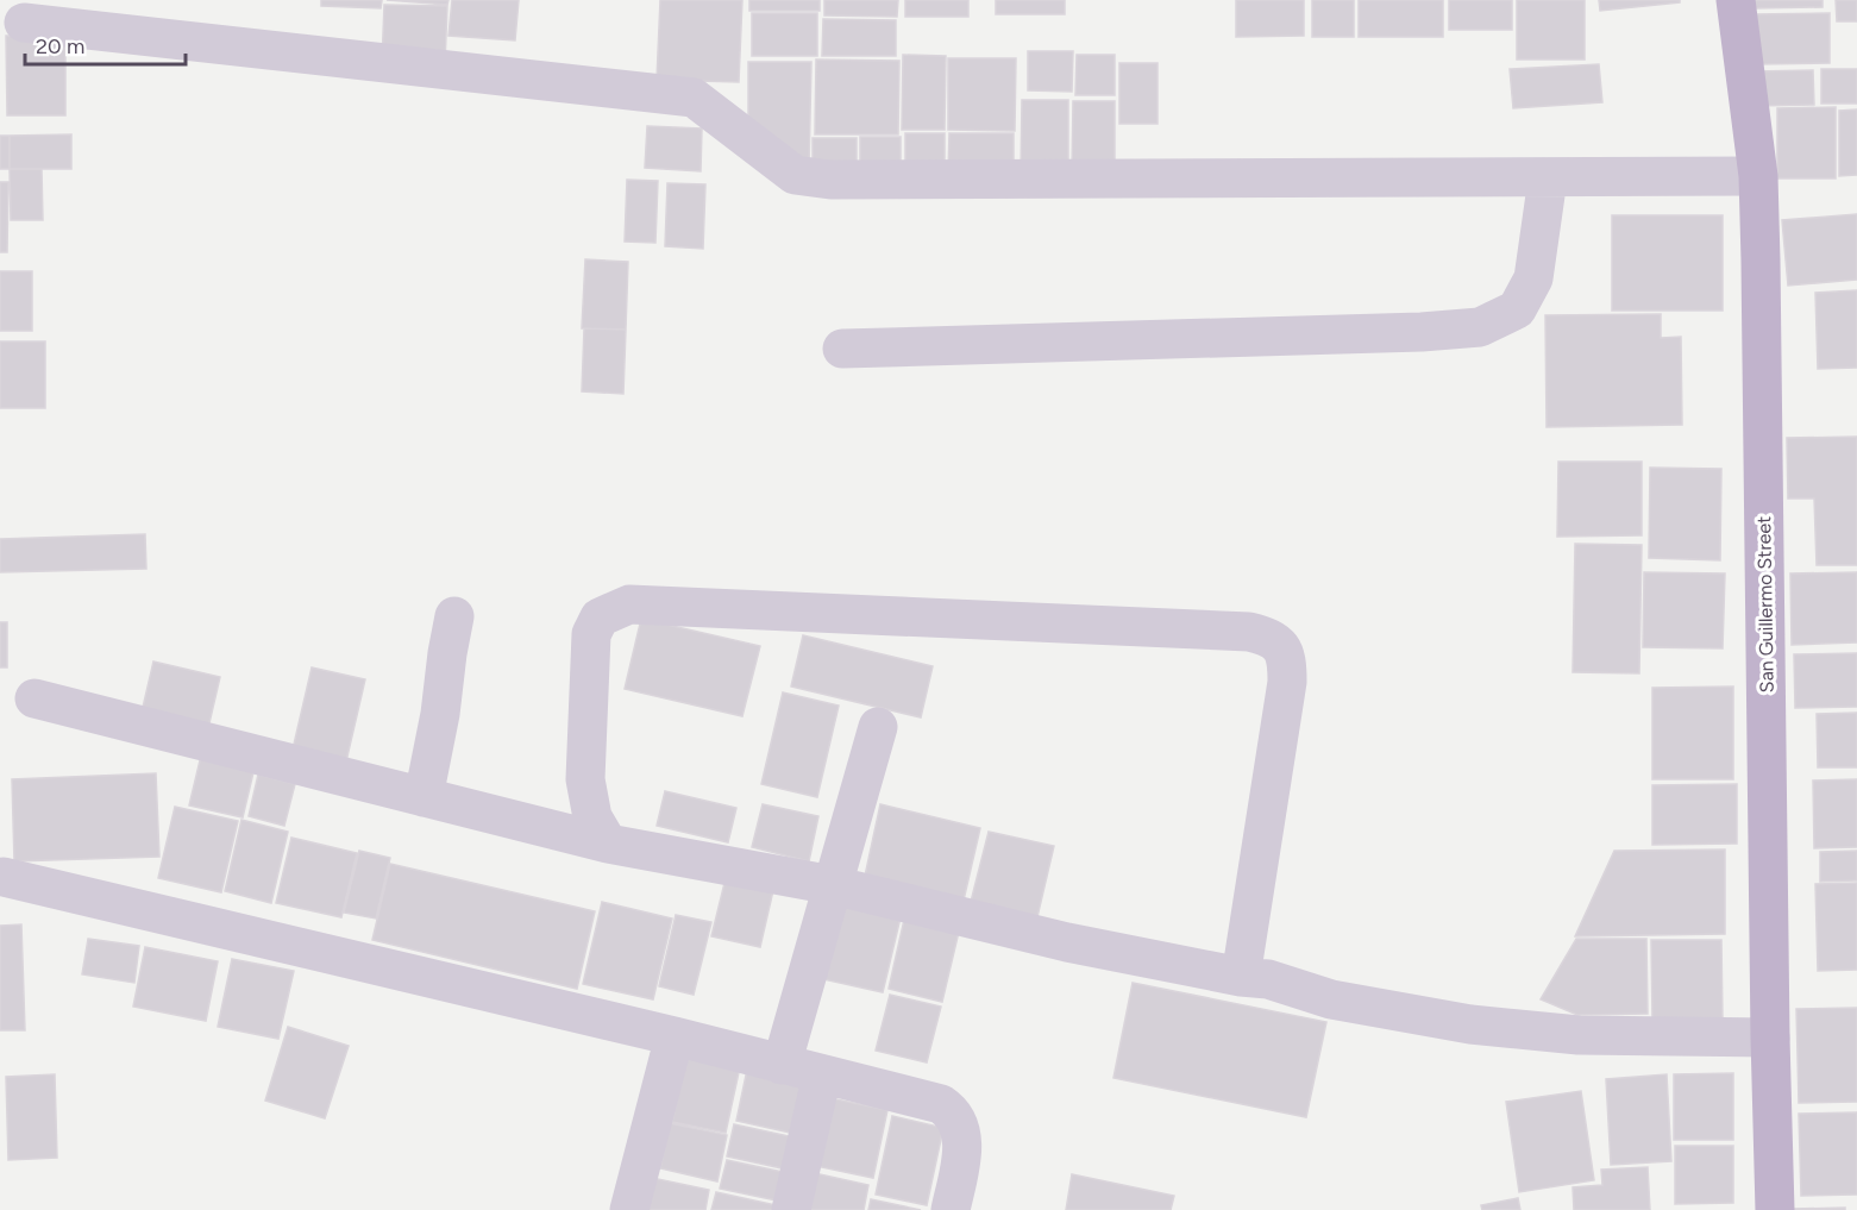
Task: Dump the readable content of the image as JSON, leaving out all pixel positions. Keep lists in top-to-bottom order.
{
  "streets": {
    "main road": ["San Guillermo Street"]
  },
  "scale_bar": "20 m"
}
